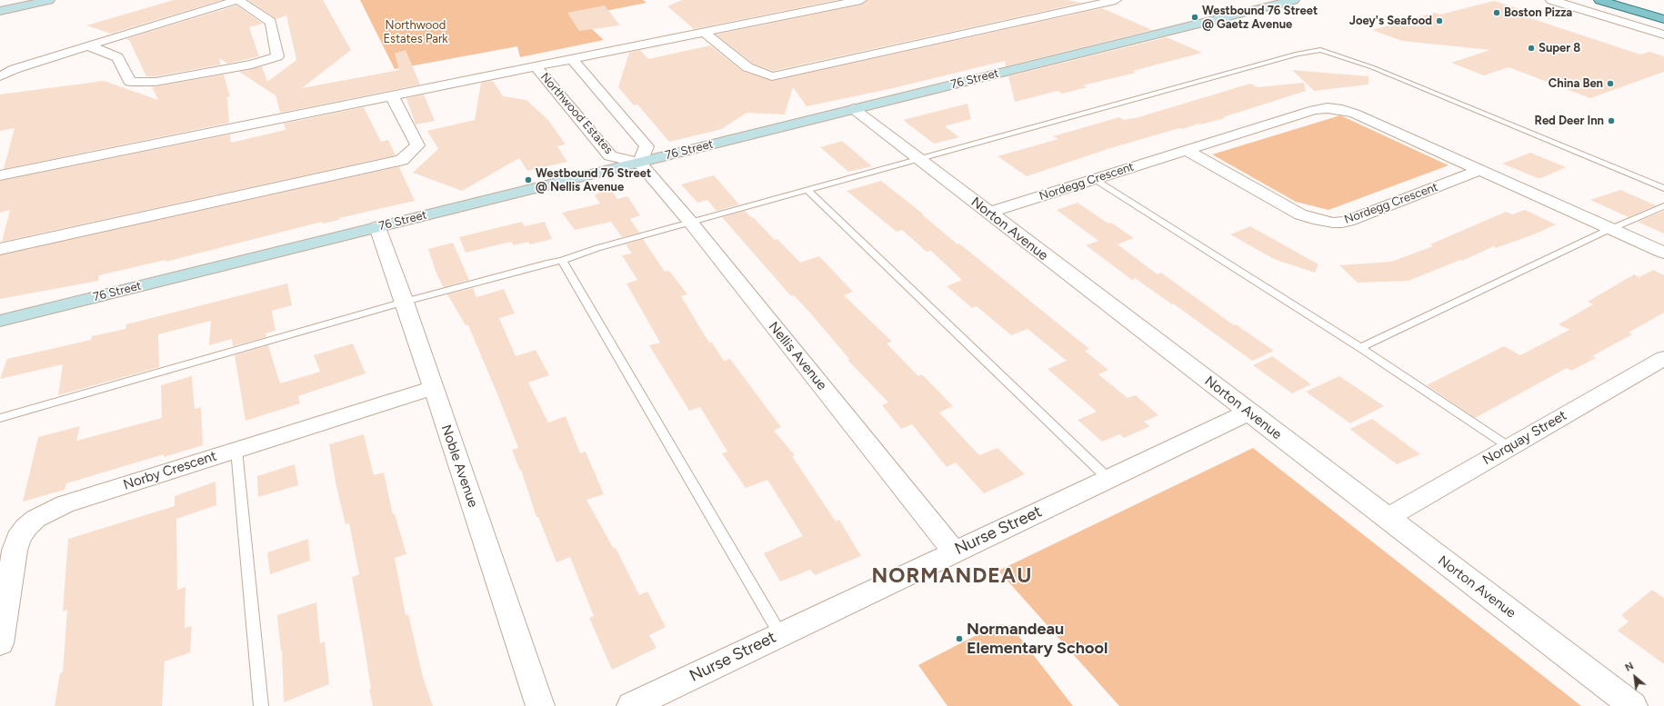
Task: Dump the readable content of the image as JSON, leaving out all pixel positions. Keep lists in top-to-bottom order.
{
  "streets": {
    "street": [
      "76 Street",
      "Northwood Estates",
      "Nordegg Crescent",
      "Norton Avenue",
      "Nellis Avenue",
      "Norquay Street",
      "Noble Avenue",
      "Norby Crescent",
      "Nurse Street"
    ]
  },
  "crossings": [
    ["76 Street", "Northwood Estates"],
    ["76 Street", "Norton Avenue"],
    ["76 Street", "Nellis Avenue"],
    ["76 Street", "Noble Avenue"],
    ["Northwood Estates", "Nellis Avenue"],
    ["Nordegg Crescent", "Norton Avenue"],
    ["Norton Avenue", "Norquay Street"],
    ["Norton Avenue", "Nurse Street"],
    ["Nellis Avenue", "Nurse Street"],
    ["Noble Avenue", "Norby Crescent"]
  ],
  "districts": ["NORMANDEAU"],
  "parks": ["Northwood Estates Park"],
  "places": [
    "Boston Pizza",
    "Westbound 76 Street @ Gaetz Avenue",
    "Joey's Seafood",
    "Super 8",
    "China Ben",
    "Red Deer Inn",
    "Westbound 76 Street @ Nellis Avenue",
    "Normandeau Elementary School"
  ],
  "north": "top left"
}
